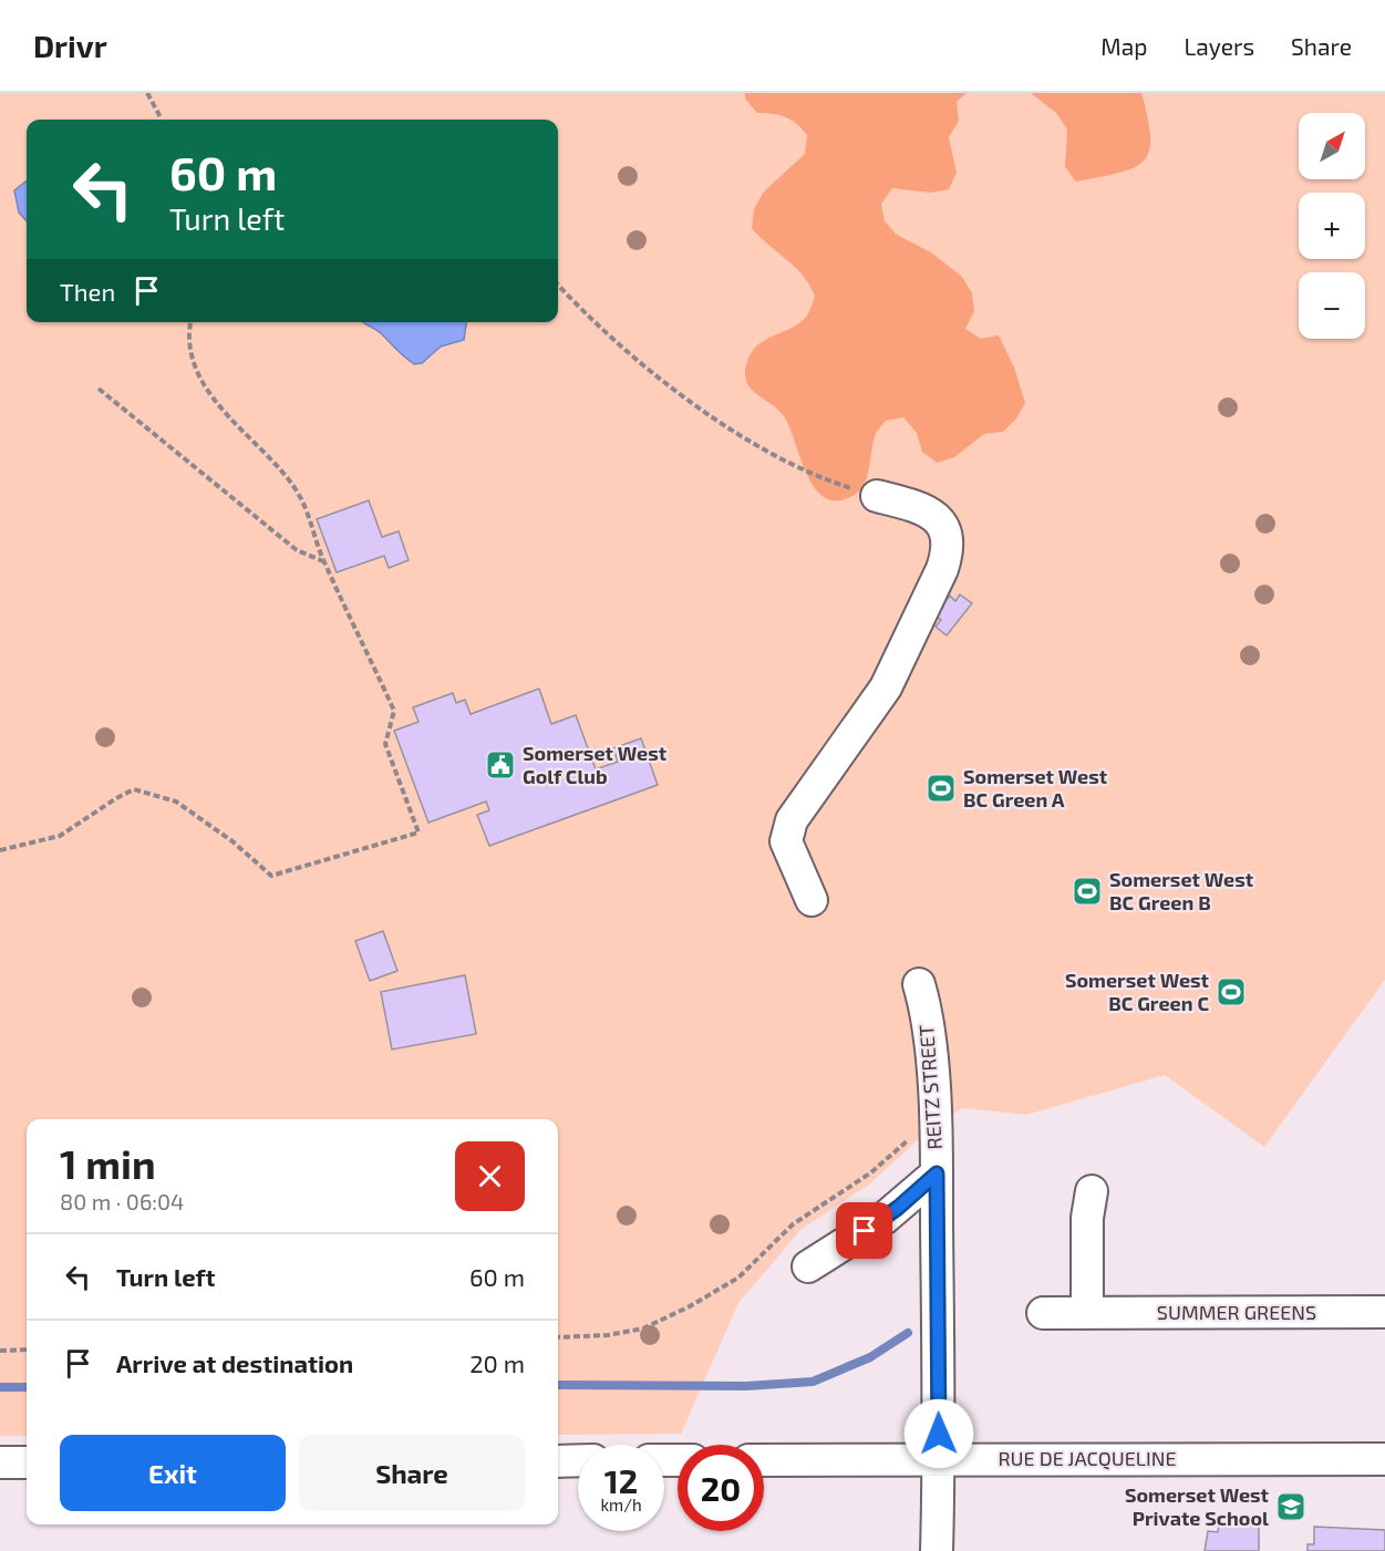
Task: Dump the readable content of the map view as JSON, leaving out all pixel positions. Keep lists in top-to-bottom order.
{
  "streets": {
    "street": ["REITZ STREET", "SUMMER GREENS", "RUE DE JACQUELINE"]
  },
  "crossings": [
    ["REITZ STREET", "RUE DE JACQUELINE"]
  ],
  "places": {
    "public building": ["Somerset West Golf Club"],
    "sports": ["Somerset West BC Green A", "Somerset West BC Green B", "Somerset West BC Green C"],
    "school or university": ["Somerset West Private School"]
  },
  "north": "top right",
  "page": {
    "header": "Drivr",
    "nav": ["Map", "Layers", "Share"],
    "map_buttons": ["+", "−"],
    "turn": ["60 m", "Turn left"],
    "then": "Then",
    "heading": ["1 min", "80 m · 06:04"],
    "list": [
      {
        "name": "Turn left",
        "value": "60 m"
      },
      {
        "name": "Arrive at destination",
        "value": "20 m"
      }
    ],
    "buttons": ["Exit", "Share"],
    "speed": "12 km/h",
    "limit": "20"
  }
}
